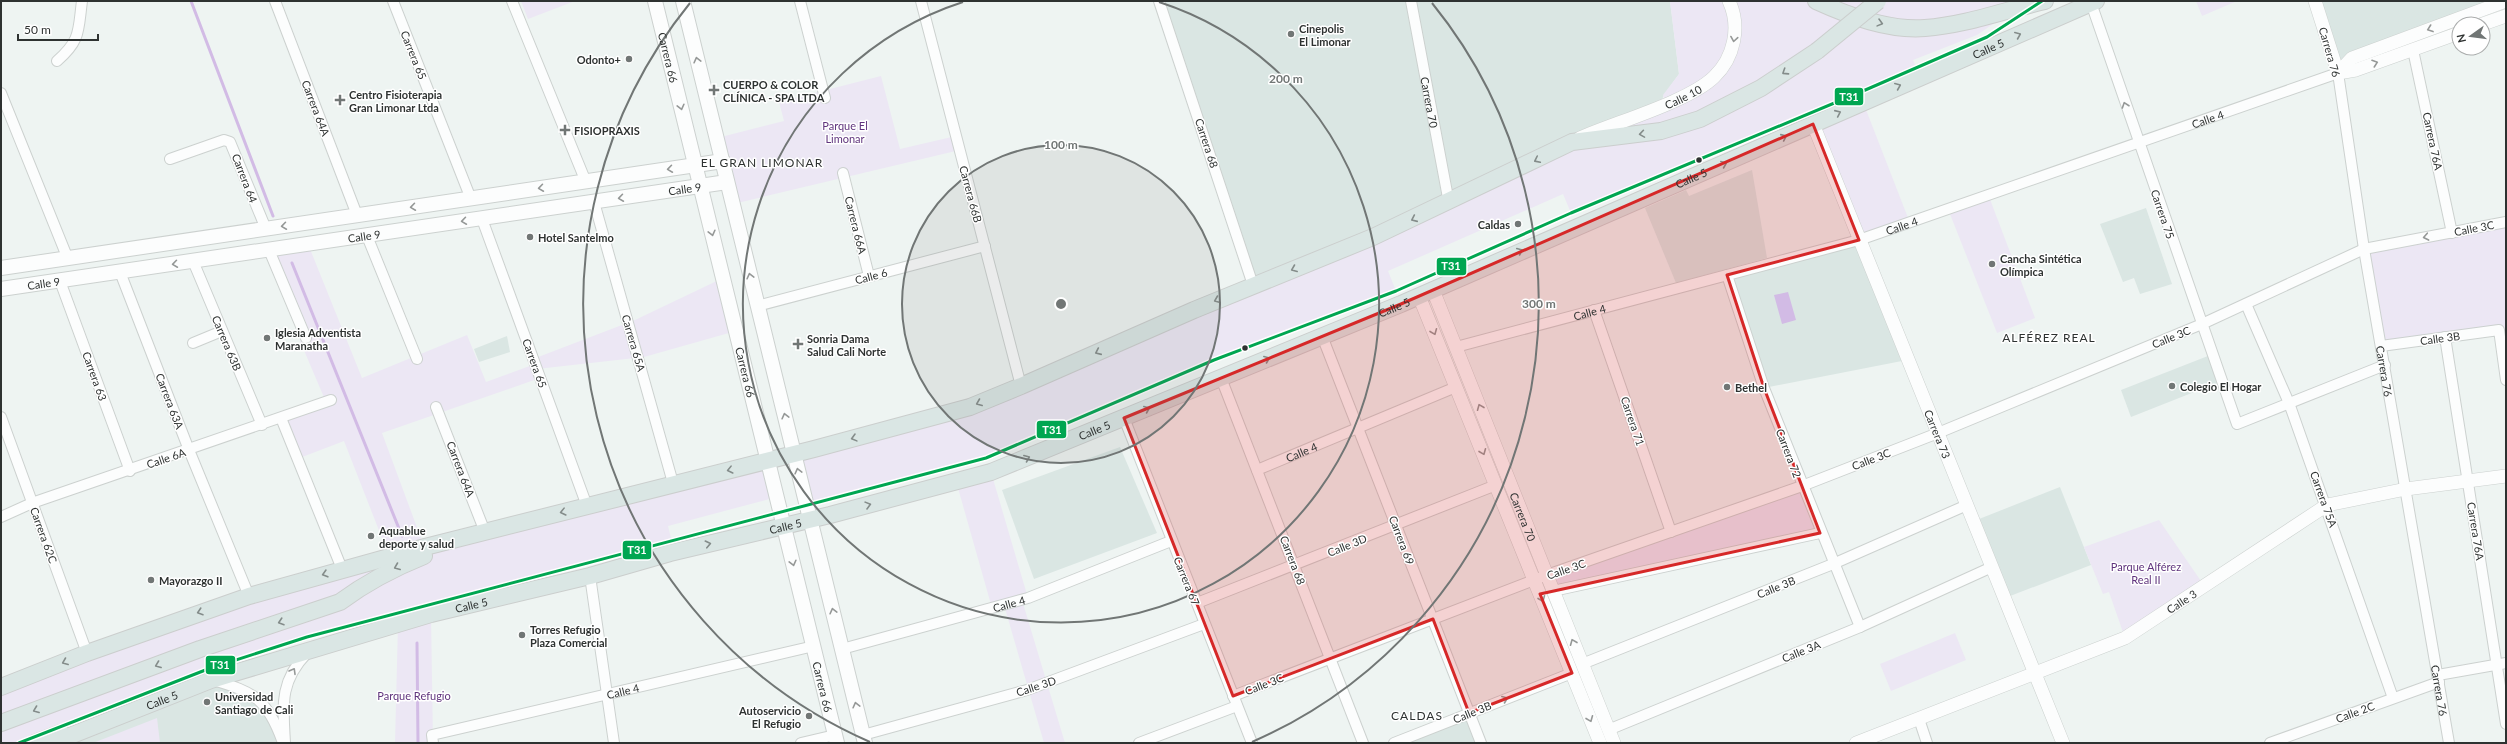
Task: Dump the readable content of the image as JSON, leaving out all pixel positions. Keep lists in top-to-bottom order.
{
  "streets": {
    "main road": ["Calle 5", "Carrera 66", "Calle 9"],
    "street": [
      "Carrera 76",
      "Carrera 65",
      "Calle 10",
      "Carrera 70",
      "Carrera 64A",
      "Calle 4",
      "Carrera 76A",
      "Carrera 68",
      "Carrera 64",
      "Carrera 66B",
      "Carrera 75",
      "Carrera 66A",
      "Calle 3C",
      "Calle 6",
      "Calle 3B",
      "Carrera 63B",
      "Carrera 65A",
      "Carrera 63",
      "Carrera 63A",
      "Carrera 71",
      "Carrera 73",
      "Carrera 72",
      "Calle 6A",
      "Carrera 75A",
      "Carrera 62C",
      "Carrera 69",
      "Calle 3D",
      "Carrera 67",
      "Calle 3",
      "Calle 3A",
      "Calle 2C"
    ]
  },
  "crossings": [
    ["Calle 5", "Carrera 66"],
    ["Calle 5", "Carrera 70"],
    ["Calle 5", "Carrera 68"],
    ["Calle 5", "Carrera 75"],
    ["Calle 5", "Carrera 73"],
    ["Calle 5", "Carrera 69"],
    ["Calle 5", "Carrera 67"],
    ["Carrera 76", "Calle 4"],
    ["Carrera 76", "Calle 3C"],
    ["Carrera 76", "Calle 3B"],
    ["Carrera 76", "Calle 3"],
    ["Carrera 76", "Calle 2C"],
    ["Carrera 65", "Calle 9"],
    ["Carrera 66", "Calle 4"],
    ["Carrera 66", "Calle 9"],
    ["Carrera 70", "Calle 4"],
    ["Carrera 70", "Calle 3C"],
    ["Carrera 70", "Calle 3B"],
    ["Carrera 70", "Calle 3D"],
    ["Carrera 70", "Calle 3A"],
    ["Carrera 64A", "Calle 9"],
    ["Calle 4", "Carrera 76A"],
    ["Calle 4", "Carrera 68"],
    ["Calle 4", "Carrera 75"],
    ["Calle 4", "Carrera 71"],
    ["Calle 4", "Carrera 73"],
    ["Calle 4", "Carrera 72"],
    ["Calle 4", "Carrera 69"],
    ["Calle 4", "Carrera 67"],
    ["Carrera 76A", "Calle 3C"],
    ["Carrera 76A", "Calle 3B"],
    ["Carrera 76A", "Calle 3"],
    ["Carrera 76A", "Calle 2C"],
    ["Carrera 68", "Calle 3C"],
    ["Carrera 68", "Calle 3D"],
    ["Carrera 64", "Calle 9"],
    ["Calle 9", "Carrera 63B"],
    ["Calle 9", "Carrera 65A"],
    ["Calle 9", "Carrera 63"],
    ["Calle 9", "Carrera 63A"],
    ["Carrera 66B", "Calle 6"],
    ["Carrera 75", "Calle 3C"],
    ["Carrera 75", "Carrera 75A"],
    ["Carrera 66A", "Calle 6"],
    ["Calle 3C", "Carrera 71"],
    ["Calle 3C", "Carrera 73"],
    ["Calle 3C", "Carrera 72"],
    ["Calle 3C", "Carrera 75A"],
    ["Calle 3C", "Carrera 69"],
    ["Calle 3C", "Carrera 67"],
    ["Calle 3B", "Carrera 73"],
    ["Calle 3B", "Carrera 72"],
    ["Calle 3B", "Carrera 69"],
    ["Carrera 63B", "Calle 6A"],
    ["Carrera 63", "Calle 6A"],
    ["Carrera 63A", "Calle 6A"],
    ["Carrera 73", "Calle 3"],
    ["Carrera 73", "Calle 3A"],
    ["Carrera 72", "Calle 3A"],
    ["Calle 6A", "Carrera 62C"],
    ["Carrera 75A", "Calle 3"],
    ["Carrera 75A", "Calle 2C"],
    ["Carrera 69", "Calle 3D"],
    ["Calle 3D", "Carrera 67"]
  ],
  "one_way": ["Calle 10"],
  "districts": ["EL GRAN LIMONAR", "ALFÉREZ REAL", "CALDAS"],
  "parks": ["Parque El Limonar", "Parque Alférez Real II", "Parque Refugio"],
  "places": {
    "other": [
      "Cinepolis El Limonar",
      "Odonto+",
      "Caldas",
      "Hotel Santelmo",
      "Cancha Sintética Olímpica",
      "Iglesia Adventista Maranatha",
      "Colegio El Hogar",
      "Bethel",
      "Aquablue deporte y salud",
      "Mayorazgo II",
      "Torres Refugio Plaza Comercial",
      "Universidad Santiago de Cali",
      "Autoservicio El Refugio"
    ],
    "health": [
      "CUERPO & COLOR CLÍNICA - SPA LTDA",
      "Centro Fisioterapia Gran Limonar Ltda",
      "FISIOPRAXIS",
      "Sonria Dama Salud Cali Norte"
    ]
  },
  "lines": ["transit line T31"],
  "scale_bar": "50 m",
  "north": "left",
  "rings": ["200 m", "100 m", "300 m"]
}
